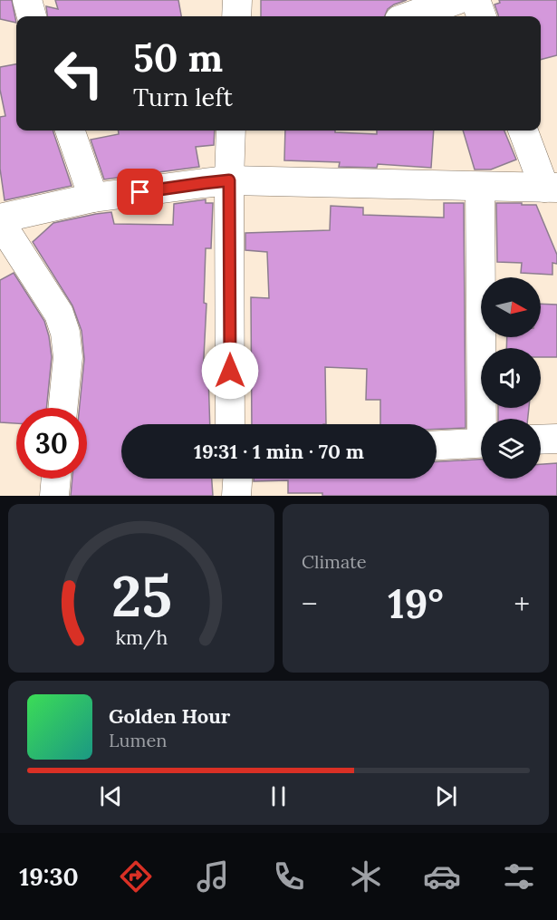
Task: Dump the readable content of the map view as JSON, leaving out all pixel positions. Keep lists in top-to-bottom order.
{
  "north": "right",
  "page": {
    "turn": ["50 m", "Turn left"],
    "limit": "30",
    "trip": "19:31 · 1 min · 70 m",
    "tile": "Climate",
    "heat": ["−", "19°", "+"],
    "song": ["Golden Hour", "Lumen"],
    "tabs": "19:30",
    "gauge": ["25", "km/h"]
  }
}
